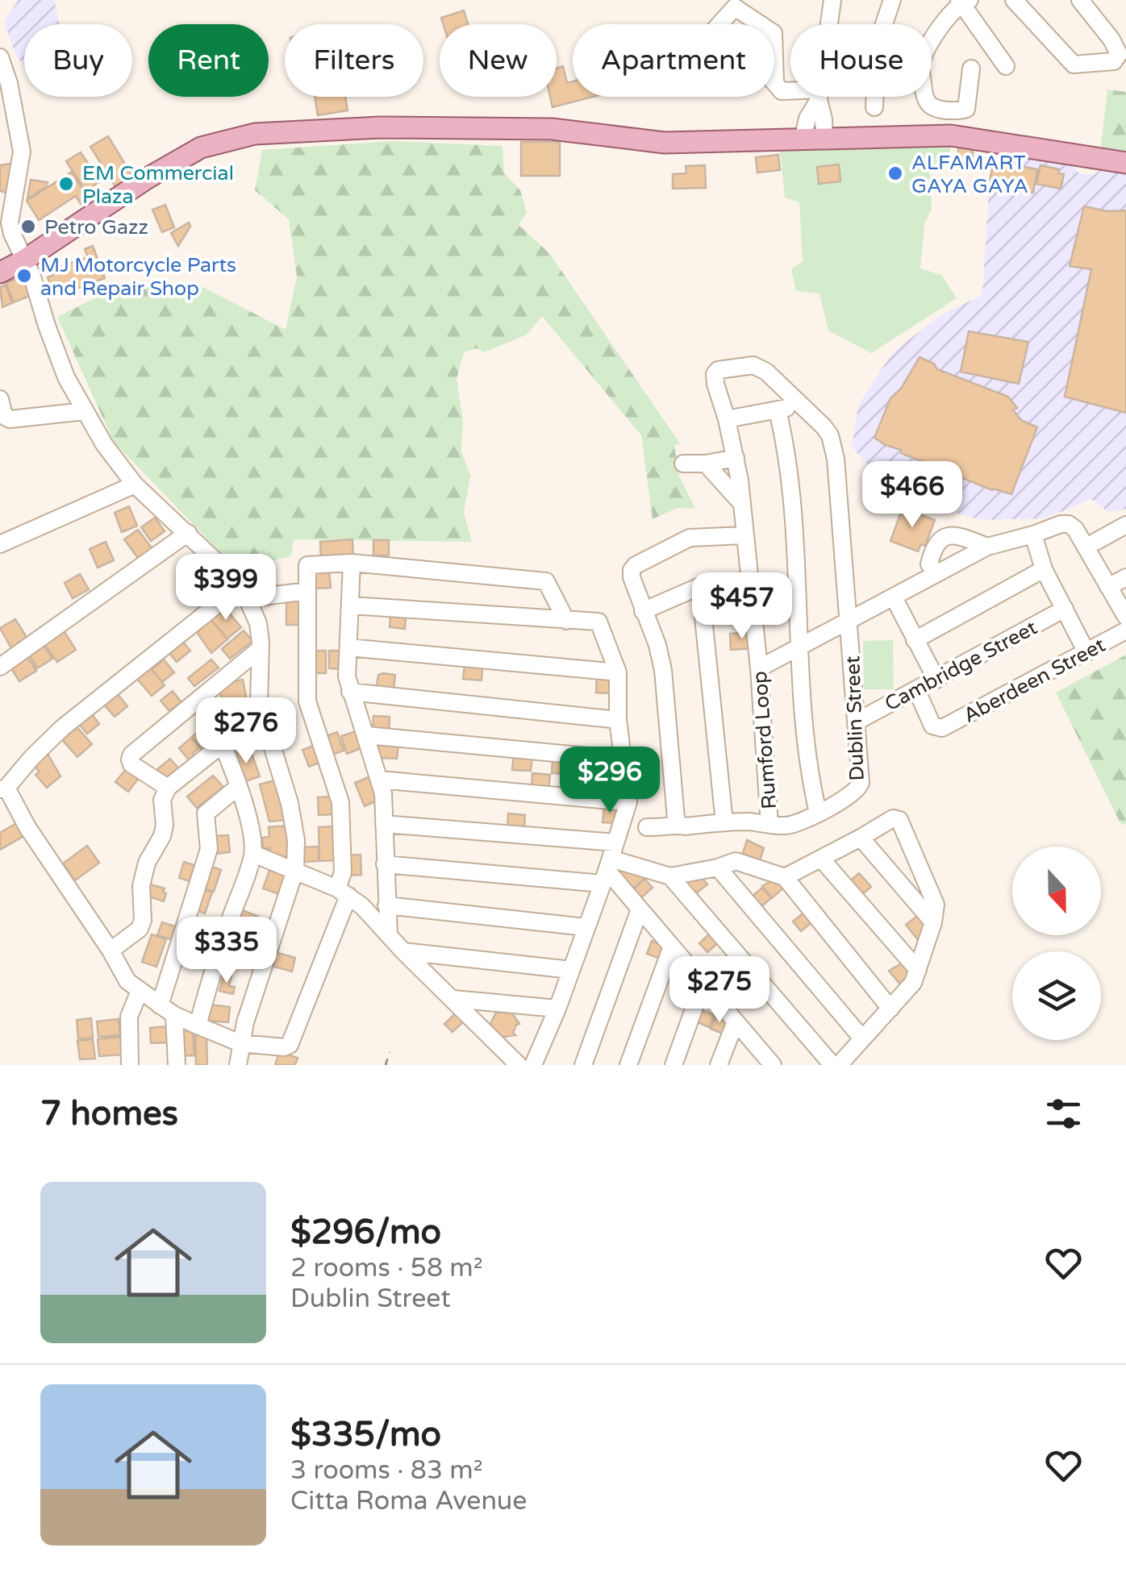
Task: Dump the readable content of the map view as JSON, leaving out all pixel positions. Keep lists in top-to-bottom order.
{
  "streets": {
    "street": [
      "Cambridge Street",
      "Aberdeen Street",
      "Dublin Street",
      "Rumford Loop"
    ]
  },
  "crossings": [
    ["Cambridge Street", "Aberdeen Street"],
    ["Cambridge Street", "Dublin Street"],
    ["Dublin Street", "Rumford Loop"]
  ],
  "places": [
    "ALFAMART GAYA GAYA",
    "EM Commercial Plaza",
    "Petro Gazz",
    "MJ Motorcycle Parts and Repair Shop"
  ],
  "north": "bottom",
  "page": {
    "chip": [
      "Buy",
      "Rent",
      "Filters",
      "New",
      "Apartment",
      "House"
    ],
    "price": [
      "$466",
      "$399",
      "$457",
      "$276",
      "$296",
      "$335",
      "$275"
    ],
    "heading": "7 homes",
    "list": [
      {
        "name": "$296/mo",
        "note": "2 rooms · 58 m² · Dublin Street"
      },
      {
        "name": "$335/mo",
        "note": "3 rooms · 83 m² · Citta Roma Avenue"
      }
    ]
  }
}
